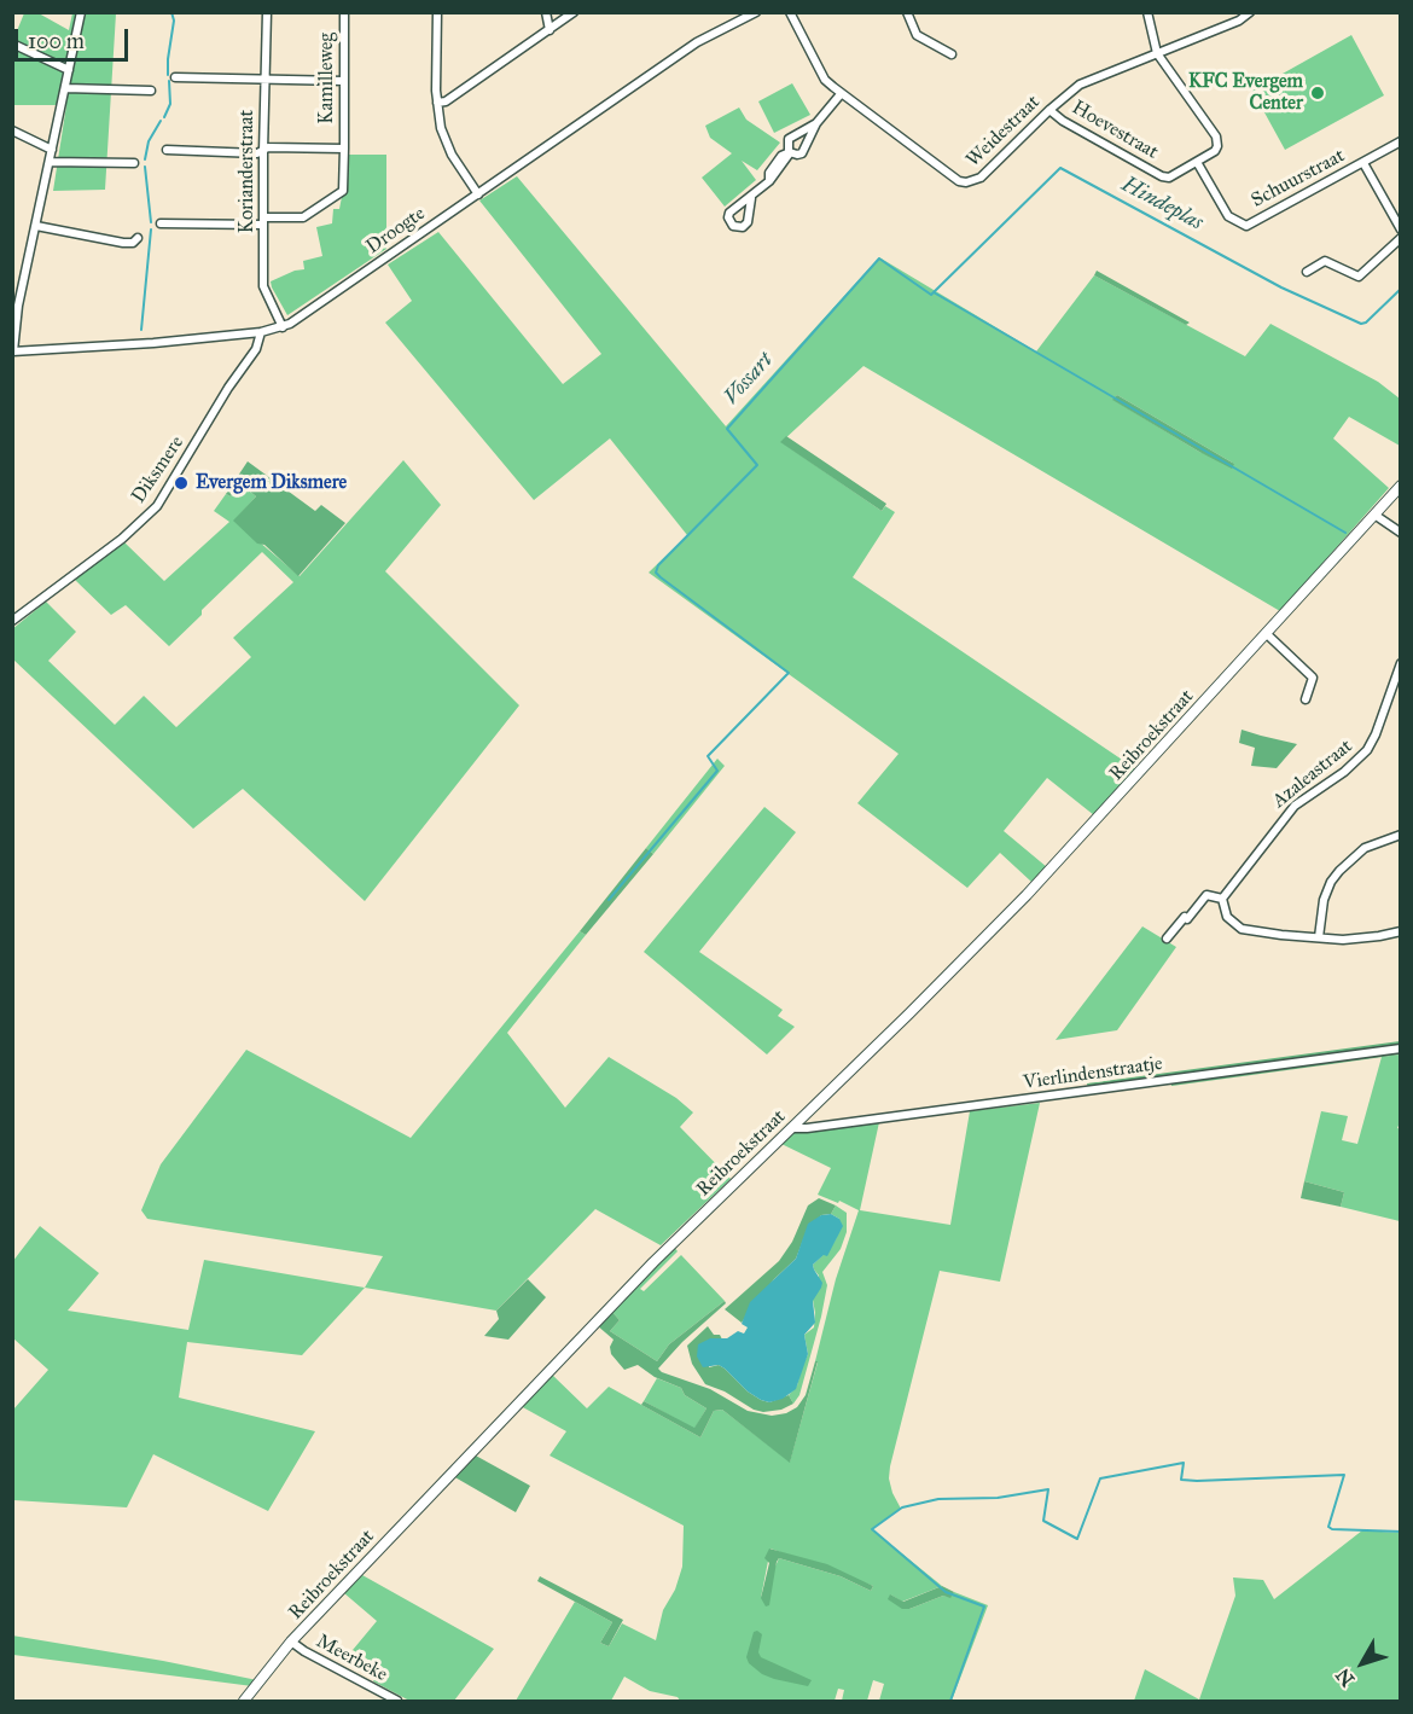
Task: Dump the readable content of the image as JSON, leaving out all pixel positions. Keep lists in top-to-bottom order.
{
  "streets": {
    "street": [
      "Kamilleweg",
      "Hoevestraat",
      "Weidestraat",
      "Korianderstraat",
      "Schuurstraat",
      "Droogte",
      "Diksmere",
      "Reibroekstraat",
      "Azaleastraat",
      "Vierlindenstraatje",
      "Meerbeke"
    ]
  },
  "crossings": [
    ["Kamilleweg", "Korianderstraat"],
    ["Hoevestraat", "Weidestraat"],
    ["Hoevestraat", "Schuurstraat"],
    ["Korianderstraat", "Droogte"],
    ["Droogte", "Diksmere"],
    ["Reibroekstraat", "Vierlindenstraatje"],
    ["Reibroekstraat", "Meerbeke"]
  ],
  "water": ["Hindeplas", "Vossart"],
  "places": ["KFC Evergem Center", "Evergem Diksmere"],
  "scale_bar": "100 m",
  "north": "bottom left"
}
